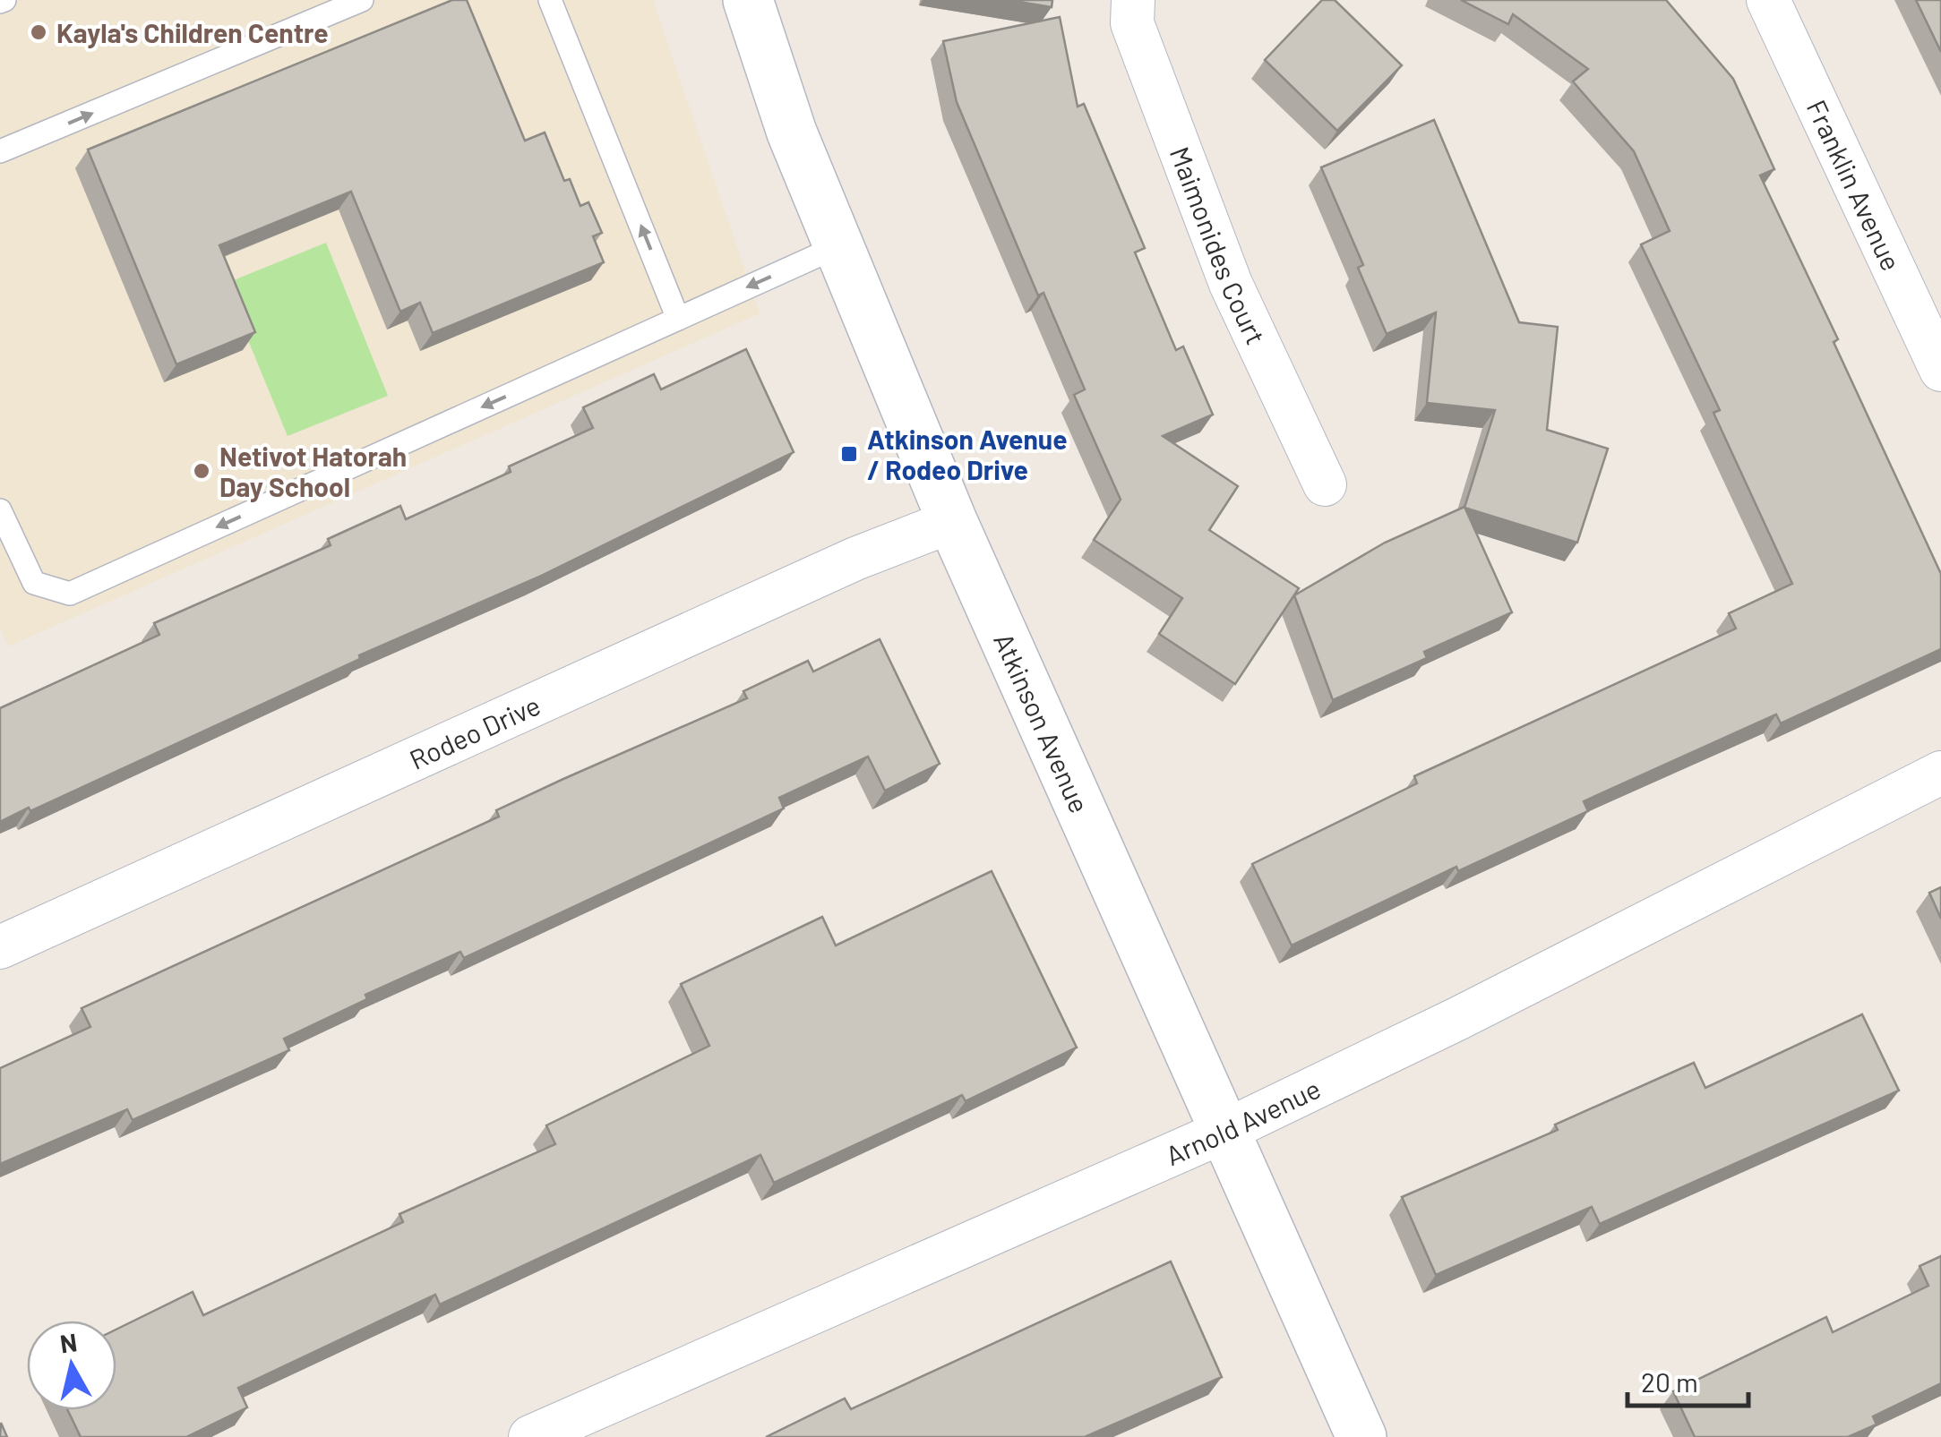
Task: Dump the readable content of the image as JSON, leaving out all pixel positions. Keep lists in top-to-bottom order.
{
  "streets": {
    "street": [
      "Franklin Avenue",
      "Maimonides Court",
      "Atkinson Avenue",
      "Rodeo Drive",
      "Arnold Avenue"
    ]
  },
  "crossings": [
    ["Atkinson Avenue", "Rodeo Drive"],
    ["Atkinson Avenue", "Arnold Avenue"]
  ],
  "places": {
    "other": ["Kayla's Children Centre", "Netivot Hatorah Day School"],
    "transit": ["Atkinson Avenue / Rodeo Drive"]
  },
  "scale_bar": "20 m",
  "north": "top"
}
